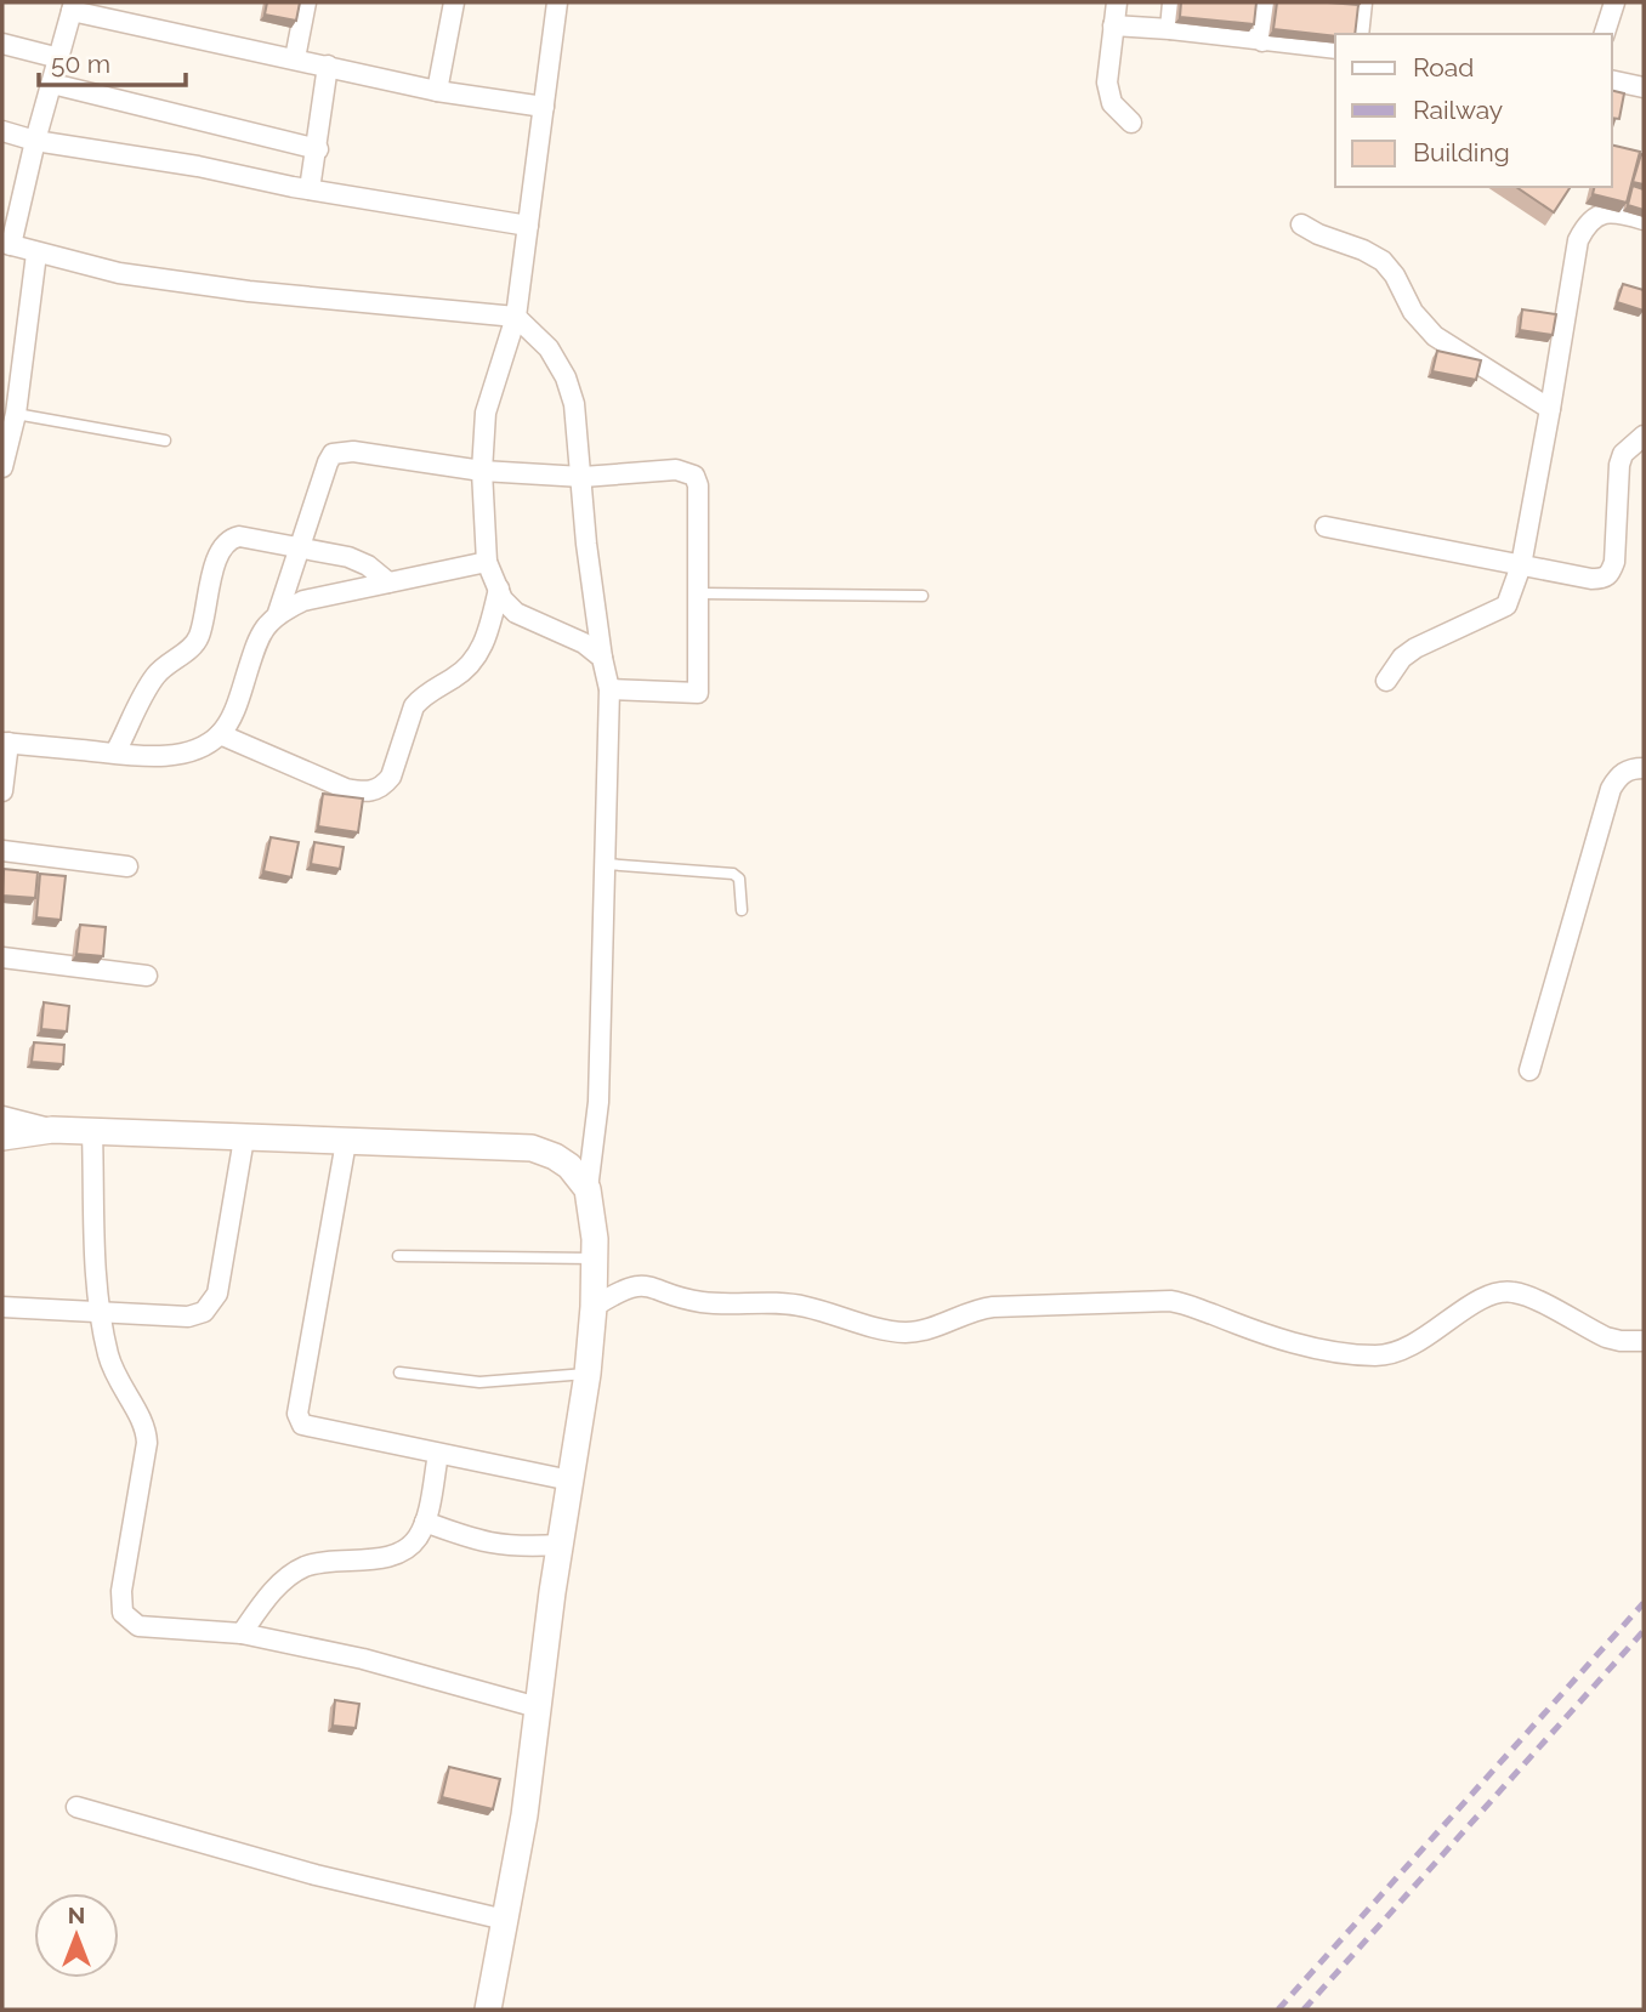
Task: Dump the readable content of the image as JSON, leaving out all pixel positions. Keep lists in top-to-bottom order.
{
  "legend": ["Road", "Railway", "Building"],
  "scale_bar": "50 m",
  "north": "top"
}
